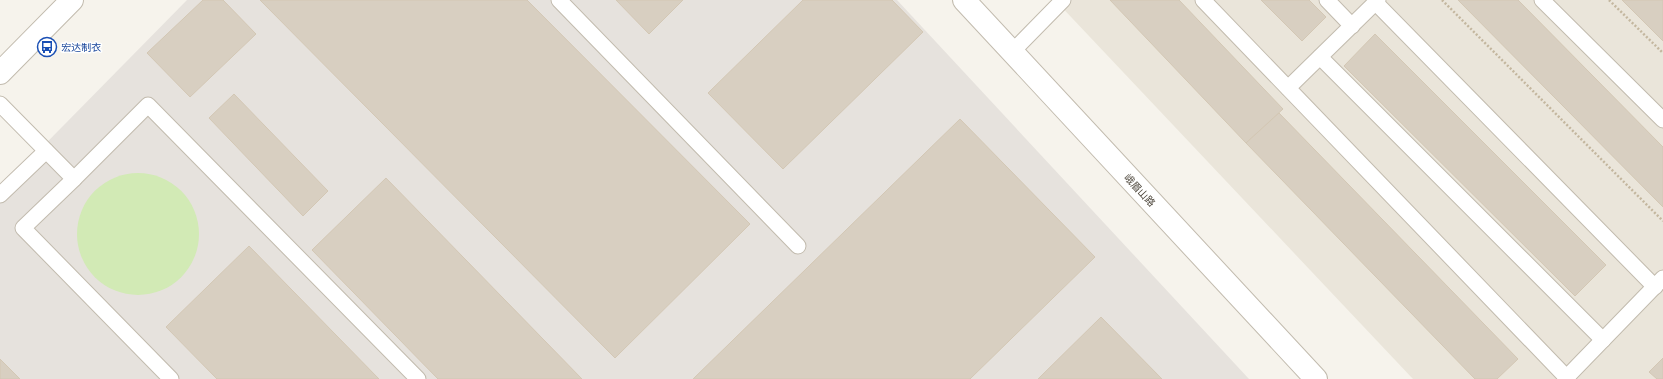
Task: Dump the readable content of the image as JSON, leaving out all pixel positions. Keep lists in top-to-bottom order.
{
  "streets": {
    "street": ["峨眉山路"]
  },
  "places": {
    "bus stop": ["宏达制衣"]
  }
}
